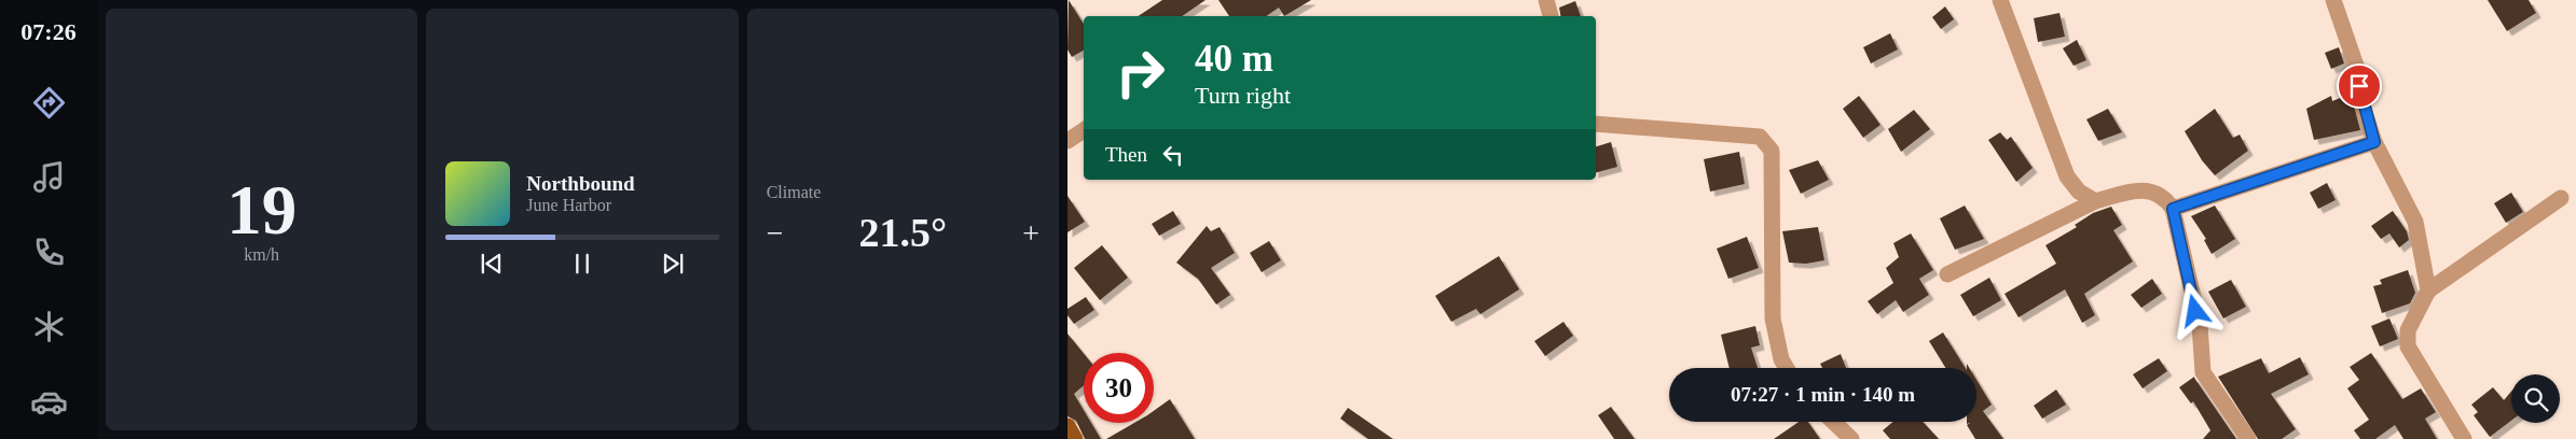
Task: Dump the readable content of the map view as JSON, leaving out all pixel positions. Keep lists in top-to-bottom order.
{
  "page": {
    "tabs": "07:26",
    "tile": [
      ["19", "km/h"],
      "Climate"
    ],
    "turn": ["40 m", "Turn right"],
    "then": "Then",
    "song": ["Northbound", "June Harbor"],
    "heat": ["−", "21.5°", "+"],
    "limit": "30",
    "trip": "07:27 · 1 min · 140 m"
  }
}
